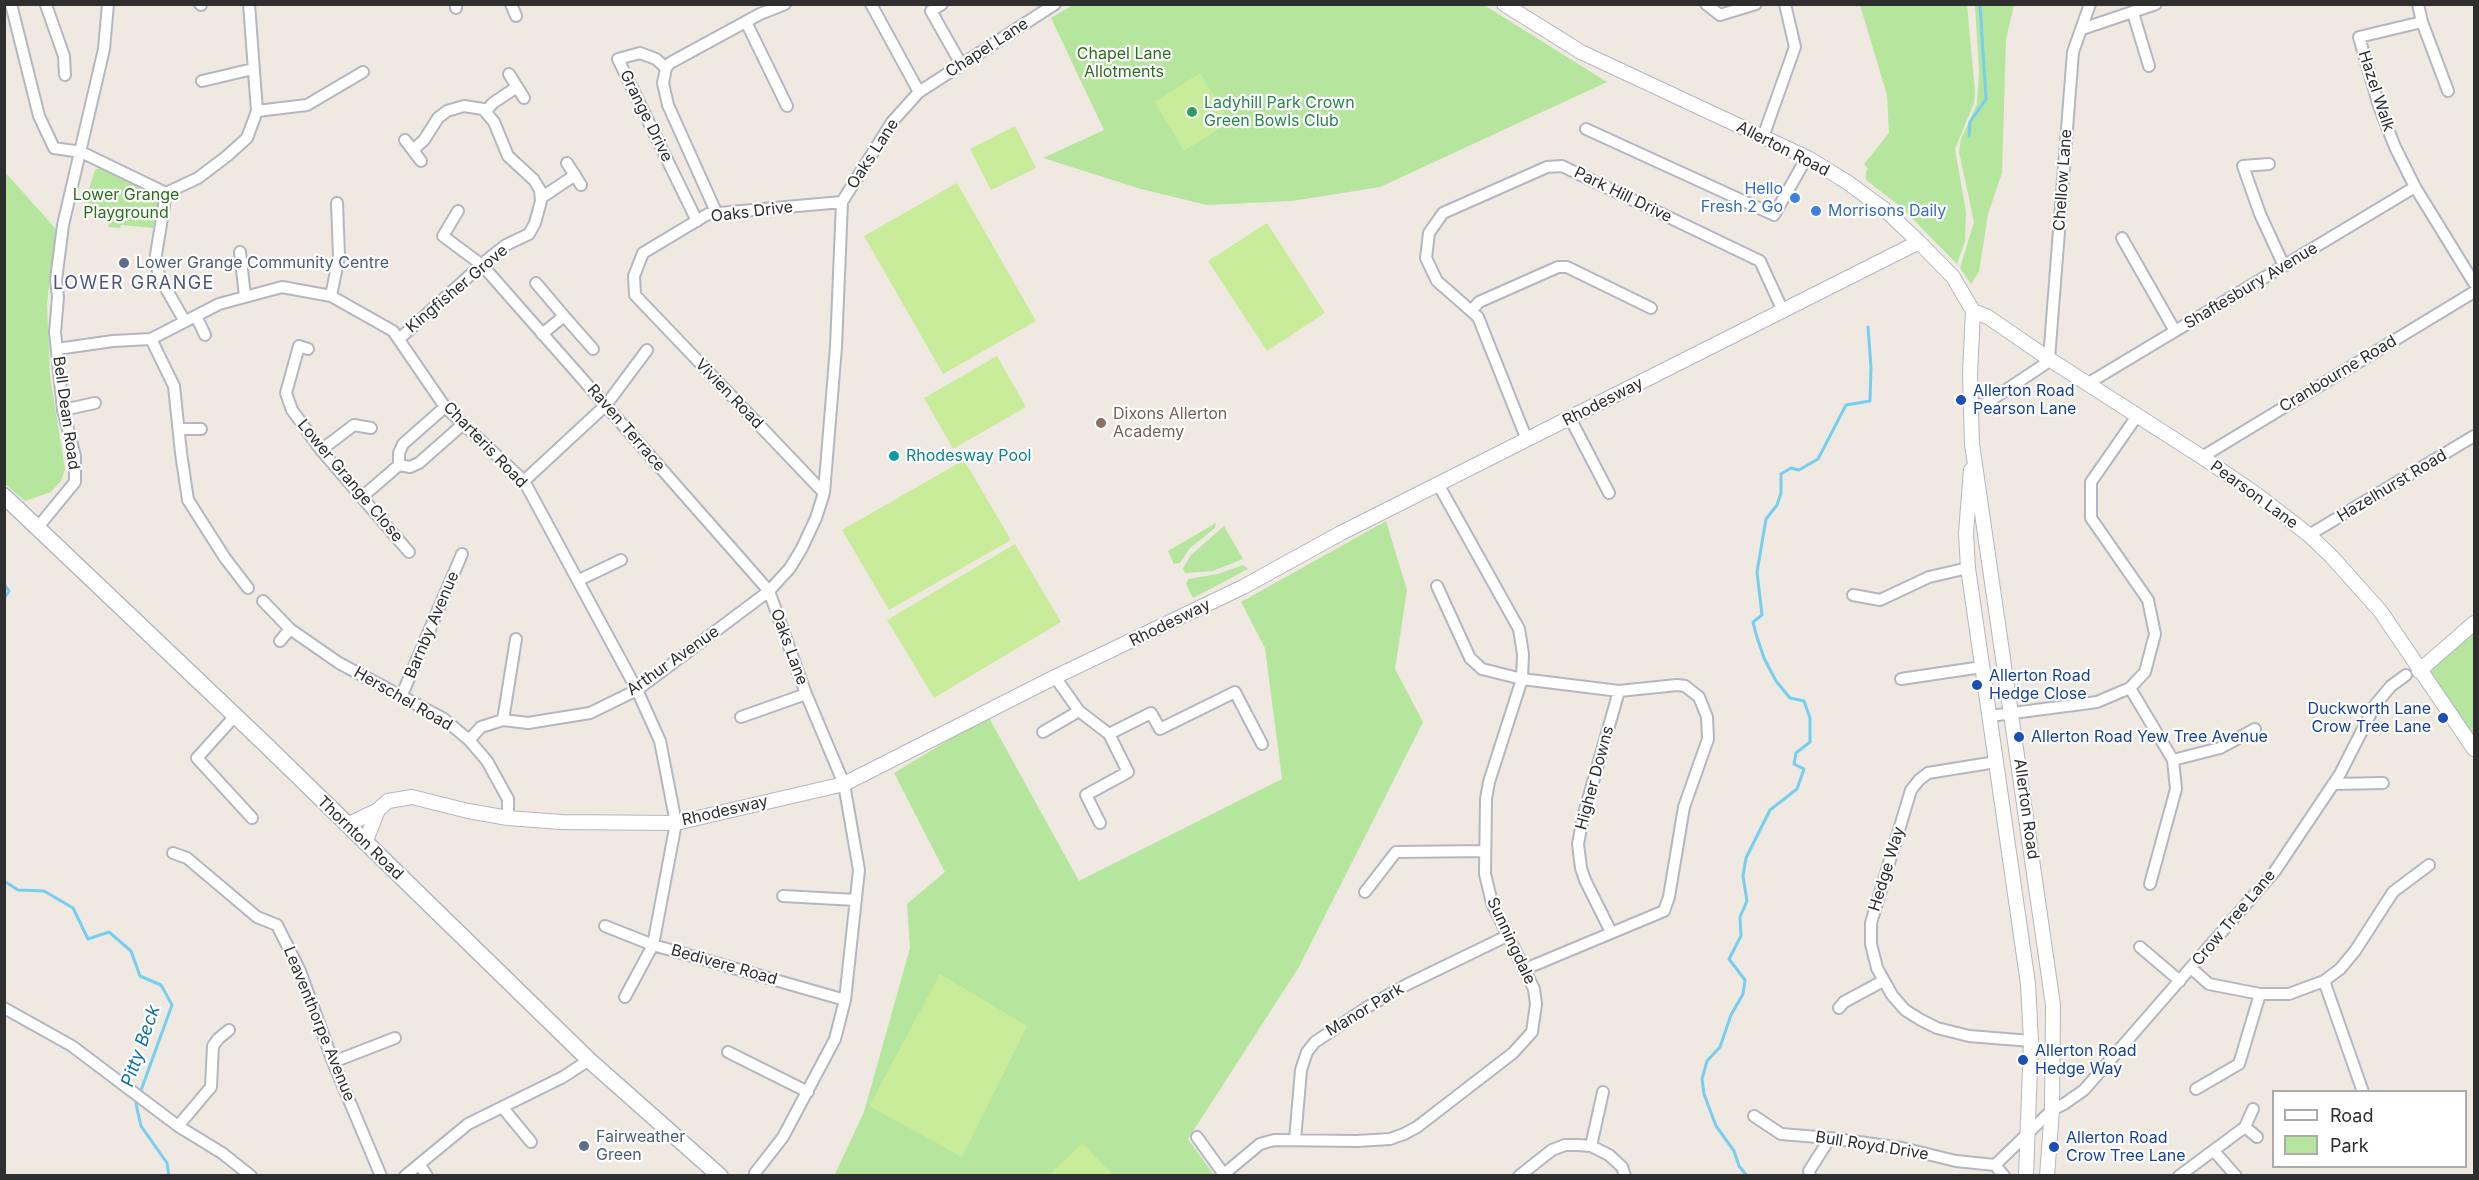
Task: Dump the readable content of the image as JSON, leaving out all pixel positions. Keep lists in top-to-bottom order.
{
  "streets": {
    "main road": ["Thornton Road"],
    "street": [
      "Chapel Lane",
      "Hazel Walk",
      "Grange Drive",
      "Allerton Road",
      "Oaks Lane",
      "Chellow Lane",
      "Park Hill Drive",
      "Oaks Drive",
      "Shaftesbury Avenue",
      "Kingfisher Grove",
      "Cranbourne Road",
      "Vivien Road",
      "Rhodesway",
      "Bell Dean Road",
      "Raven Terrace",
      "Charteris Road",
      "Lower Grange Close",
      "Hazelhurst Road",
      "Pearson Lane",
      "Barnby Avenue",
      "Arthur Avenue",
      "Herschel Road",
      "Higher Downs",
      "Hedge Way",
      "Crow Tree Lane",
      "Sunningdale",
      "Bedivere Road",
      "Manor Park",
      "Leaventhorpe Avenue",
      "Bull Royd Drive"
    ]
  },
  "crossings": [
    ["Chapel Lane", "Oaks Lane"],
    ["Hazel Walk", "Shaftesbury Avenue"],
    ["Grange Drive", "Oaks Drive"],
    ["Allerton Road", "Rhodesway"],
    ["Allerton Road", "Pearson Lane"],
    ["Allerton Road", "Hedge Way"],
    ["Allerton Road", "Crow Tree Lane"],
    ["Oaks Lane", "Oaks Drive"],
    ["Oaks Lane", "Vivien Road"],
    ["Oaks Lane", "Rhodesway"],
    ["Oaks Lane", "Raven Terrace"],
    ["Oaks Lane", "Arthur Avenue"],
    ["Oaks Lane", "Bedivere Road"],
    ["Chellow Lane", "Pearson Lane"],
    ["Park Hill Drive", "Rhodesway"],
    ["Oaks Drive", "Vivien Road"],
    ["Shaftesbury Avenue", "Pearson Lane"],
    ["Kingfisher Grove", "Raven Terrace"],
    ["Kingfisher Grove", "Charteris Road"],
    ["Cranbourne Road", "Pearson Lane"],
    ["Rhodesway", "Charteris Road"],
    ["Rhodesway", "Herschel Road"],
    ["Rhodesway", "Thornton Road"],
    ["Rhodesway", "Sunningdale"],
    ["Bell Dean Road", "Charteris Road"],
    ["Bell Dean Road", "Thornton Road"],
    ["Raven Terrace", "Arthur Avenue"],
    ["Charteris Road", "Arthur Avenue"],
    ["Charteris Road", "Bedivere Road"],
    ["Hazelhurst Road", "Pearson Lane"],
    ["Barnby Avenue", "Herschel Road"],
    ["Arthur Avenue", "Herschel Road"],
    ["Sunningdale", "Manor Park"]
  ],
  "districts": ["LOWER GRANGE"],
  "water": ["Pitty Beck"],
  "parks": ["Chapel Lane Allotments", "Lower Grange Playground"],
  "places": [
    "Ladyhill Park Crown Green Bowls Club",
    "Hello Fresh 2 Go",
    "Morrisons Daily",
    "Lower Grange Community Centre",
    "Allerton Road Pearson Lane",
    "Dixons Allerton Academy",
    "Rhodesway Pool",
    "Allerton Road Hedge Close",
    "Duckworth Lane Crow Tree Lane",
    "Allerton Road Yew Tree Avenue",
    "Allerton Road Hedge Way",
    "Fairweather Green",
    "Allerton Road Crow Tree Lane"
  ],
  "legend": ["Road", "Park"]
}
